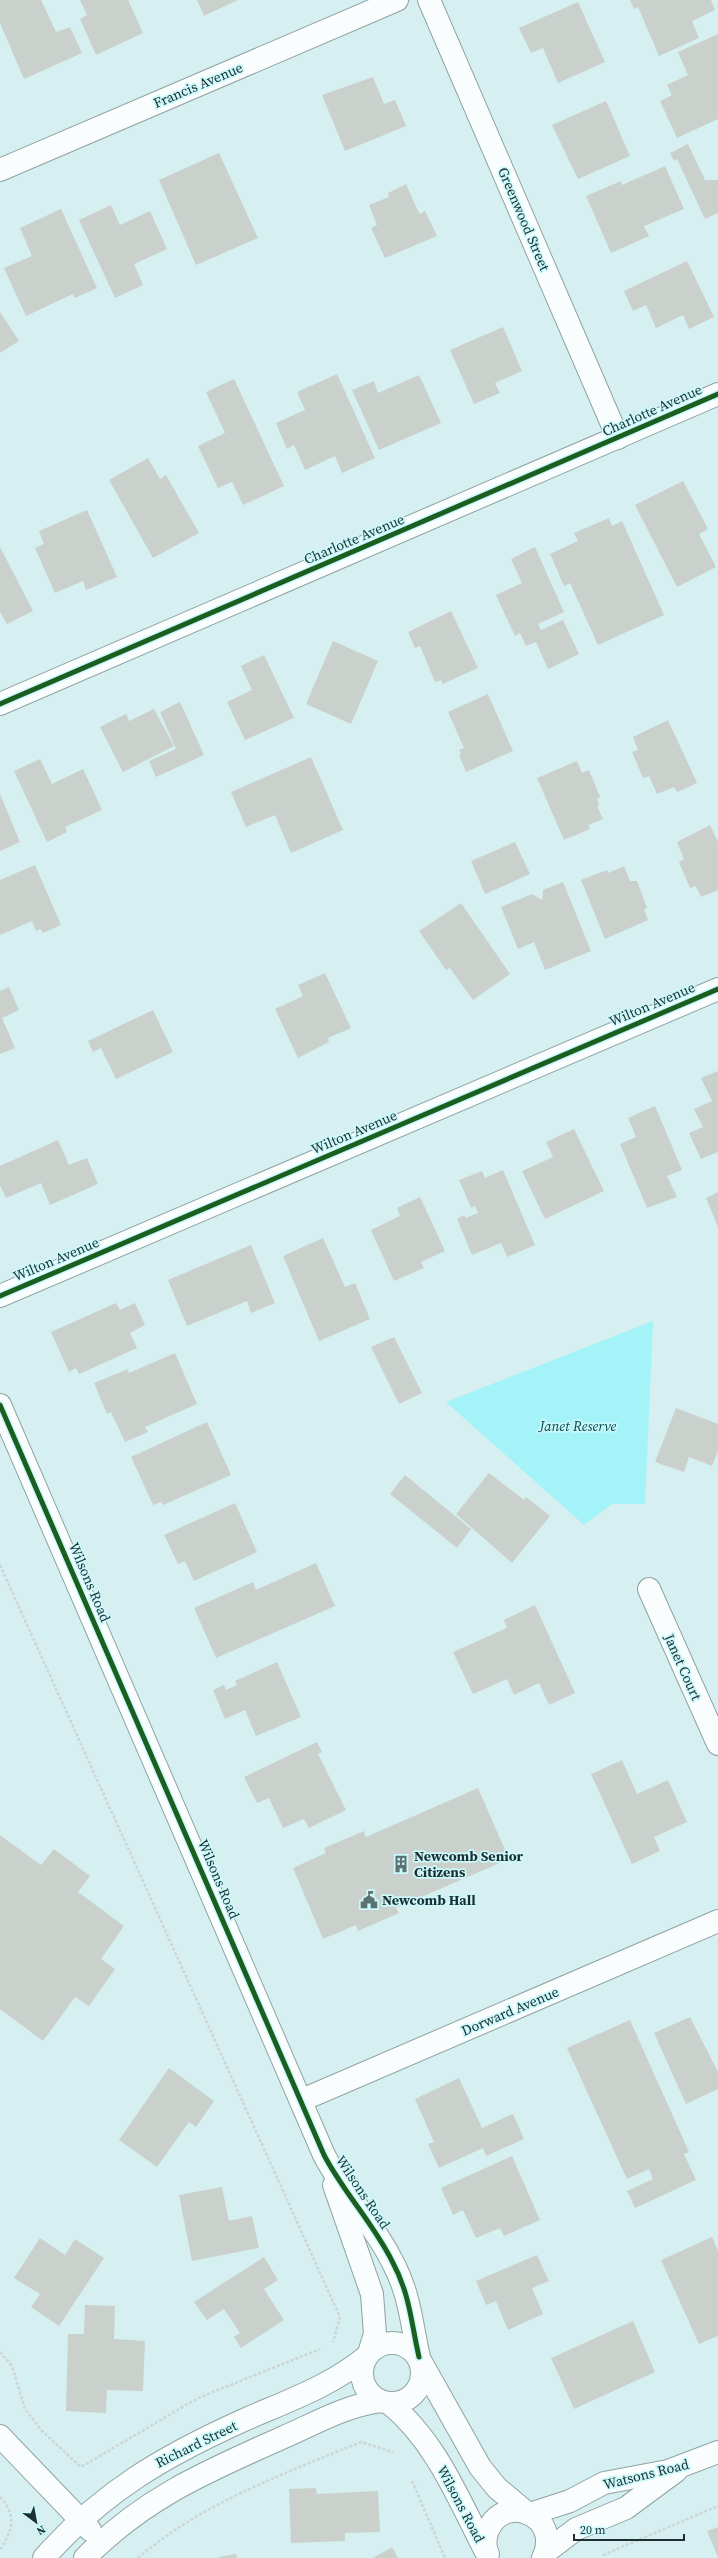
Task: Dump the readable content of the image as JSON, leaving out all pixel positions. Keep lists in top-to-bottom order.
{
  "streets": {
    "street": [
      "Francis Avenue",
      "Greenwood Street",
      "Charlotte Avenue",
      "Wilton Avenue",
      "Wilsons Road",
      "Janet Court",
      "Dorward Avenue",
      "Richard Street",
      "Watsons Road"
    ]
  },
  "crossings": [
    ["Greenwood Street", "Charlotte Avenue"],
    ["Wilsons Road", "Dorward Avenue"],
    ["Wilsons Road", "Richard Street"],
    ["Wilsons Road", "Watsons Road"]
  ],
  "parks": ["Janet Reserve"],
  "places": {
    "building": ["Newcomb Senior Citizens"],
    "public building": ["Newcomb Hall"]
  },
  "scale_bar": "20 m",
  "north": "bottom right"
}
